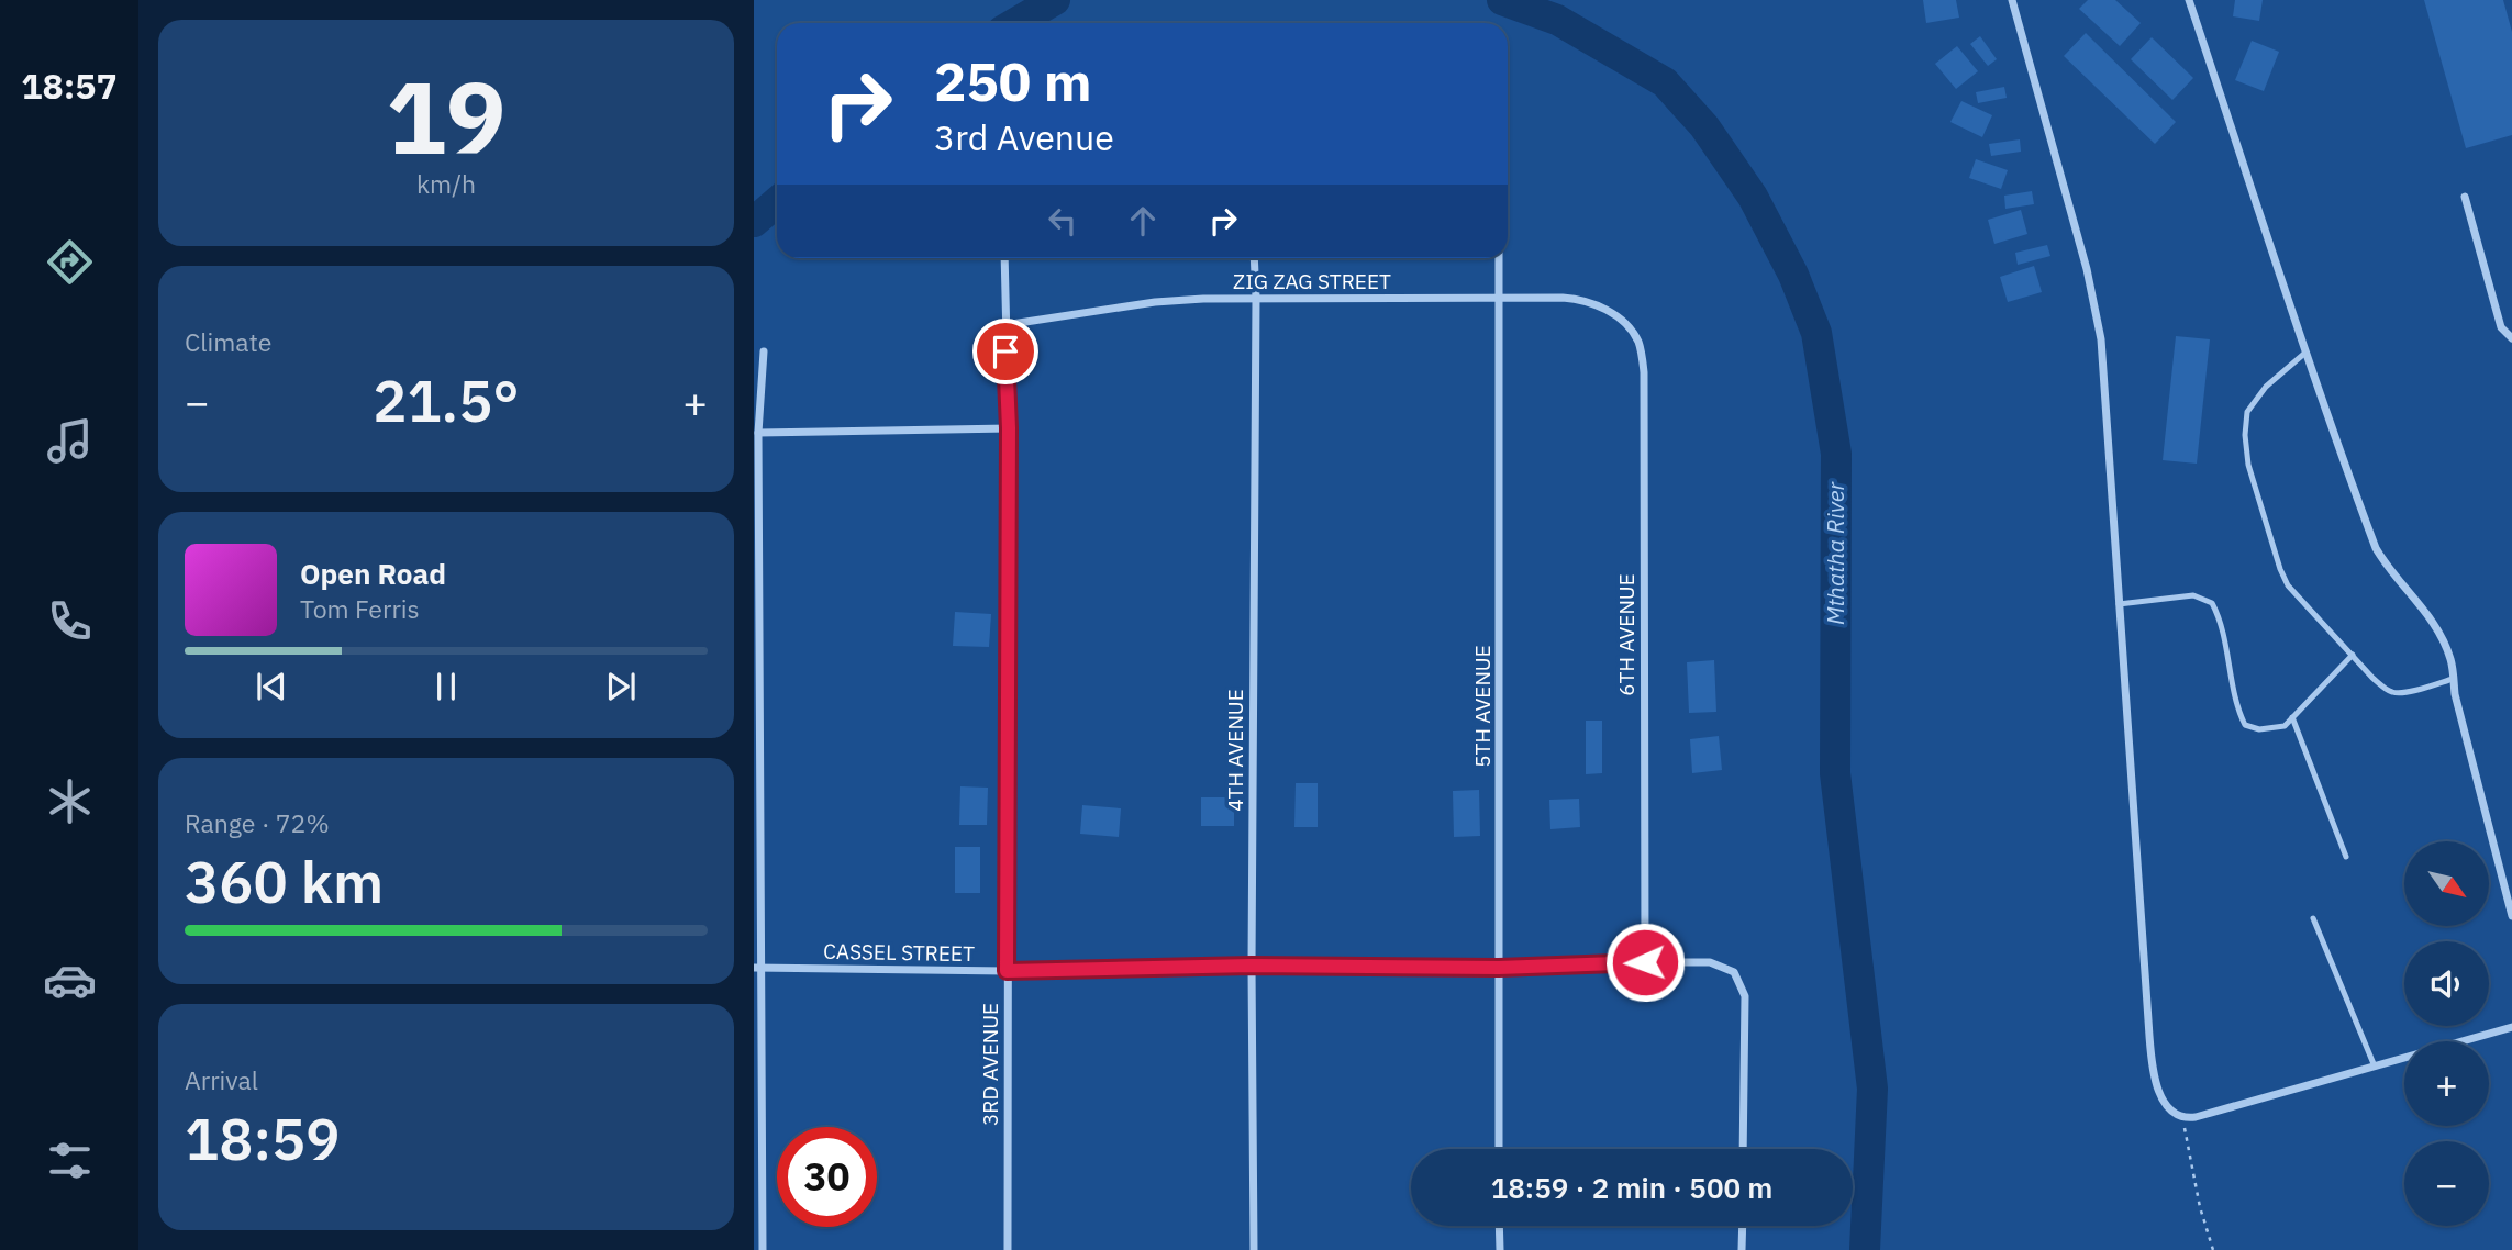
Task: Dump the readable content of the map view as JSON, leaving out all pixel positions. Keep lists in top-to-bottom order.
{
  "streets": {
    "street": [
      "ZIG ZAG STREET",
      "6TH AVENUE",
      "5TH AVENUE",
      "4TH AVENUE",
      "CASSEL STREET",
      "3RD AVENUE"
    ]
  },
  "crossings": [
    ["ZIG ZAG STREET", "6TH AVENUE"],
    ["ZIG ZAG STREET", "5TH AVENUE"],
    ["ZIG ZAG STREET", "4TH AVENUE"],
    ["ZIG ZAG STREET", "3RD AVENUE"],
    ["6TH AVENUE", "CASSEL STREET"],
    ["5TH AVENUE", "CASSEL STREET"],
    ["4TH AVENUE", "CASSEL STREET"],
    ["CASSEL STREET", "3RD AVENUE"]
  ],
  "water": ["Mthatha River"],
  "north": "bottom right",
  "page": {
    "tabs": "18:57",
    "tile": [
      ["19", "km/h"],
      "Climate",
      ["Range · 72%", "360 km"],
      ["Arrival", "18:59"]
    ],
    "turn": ["250 m", "3rd Avenue"],
    "heat": ["−", "21.5°", "+"],
    "song": ["Open Road", "Tom Ferris"],
    "map_buttons": ["+", "−"],
    "limit": "30",
    "trip": "18:59 · 2 min · 500 m"
  }
}
